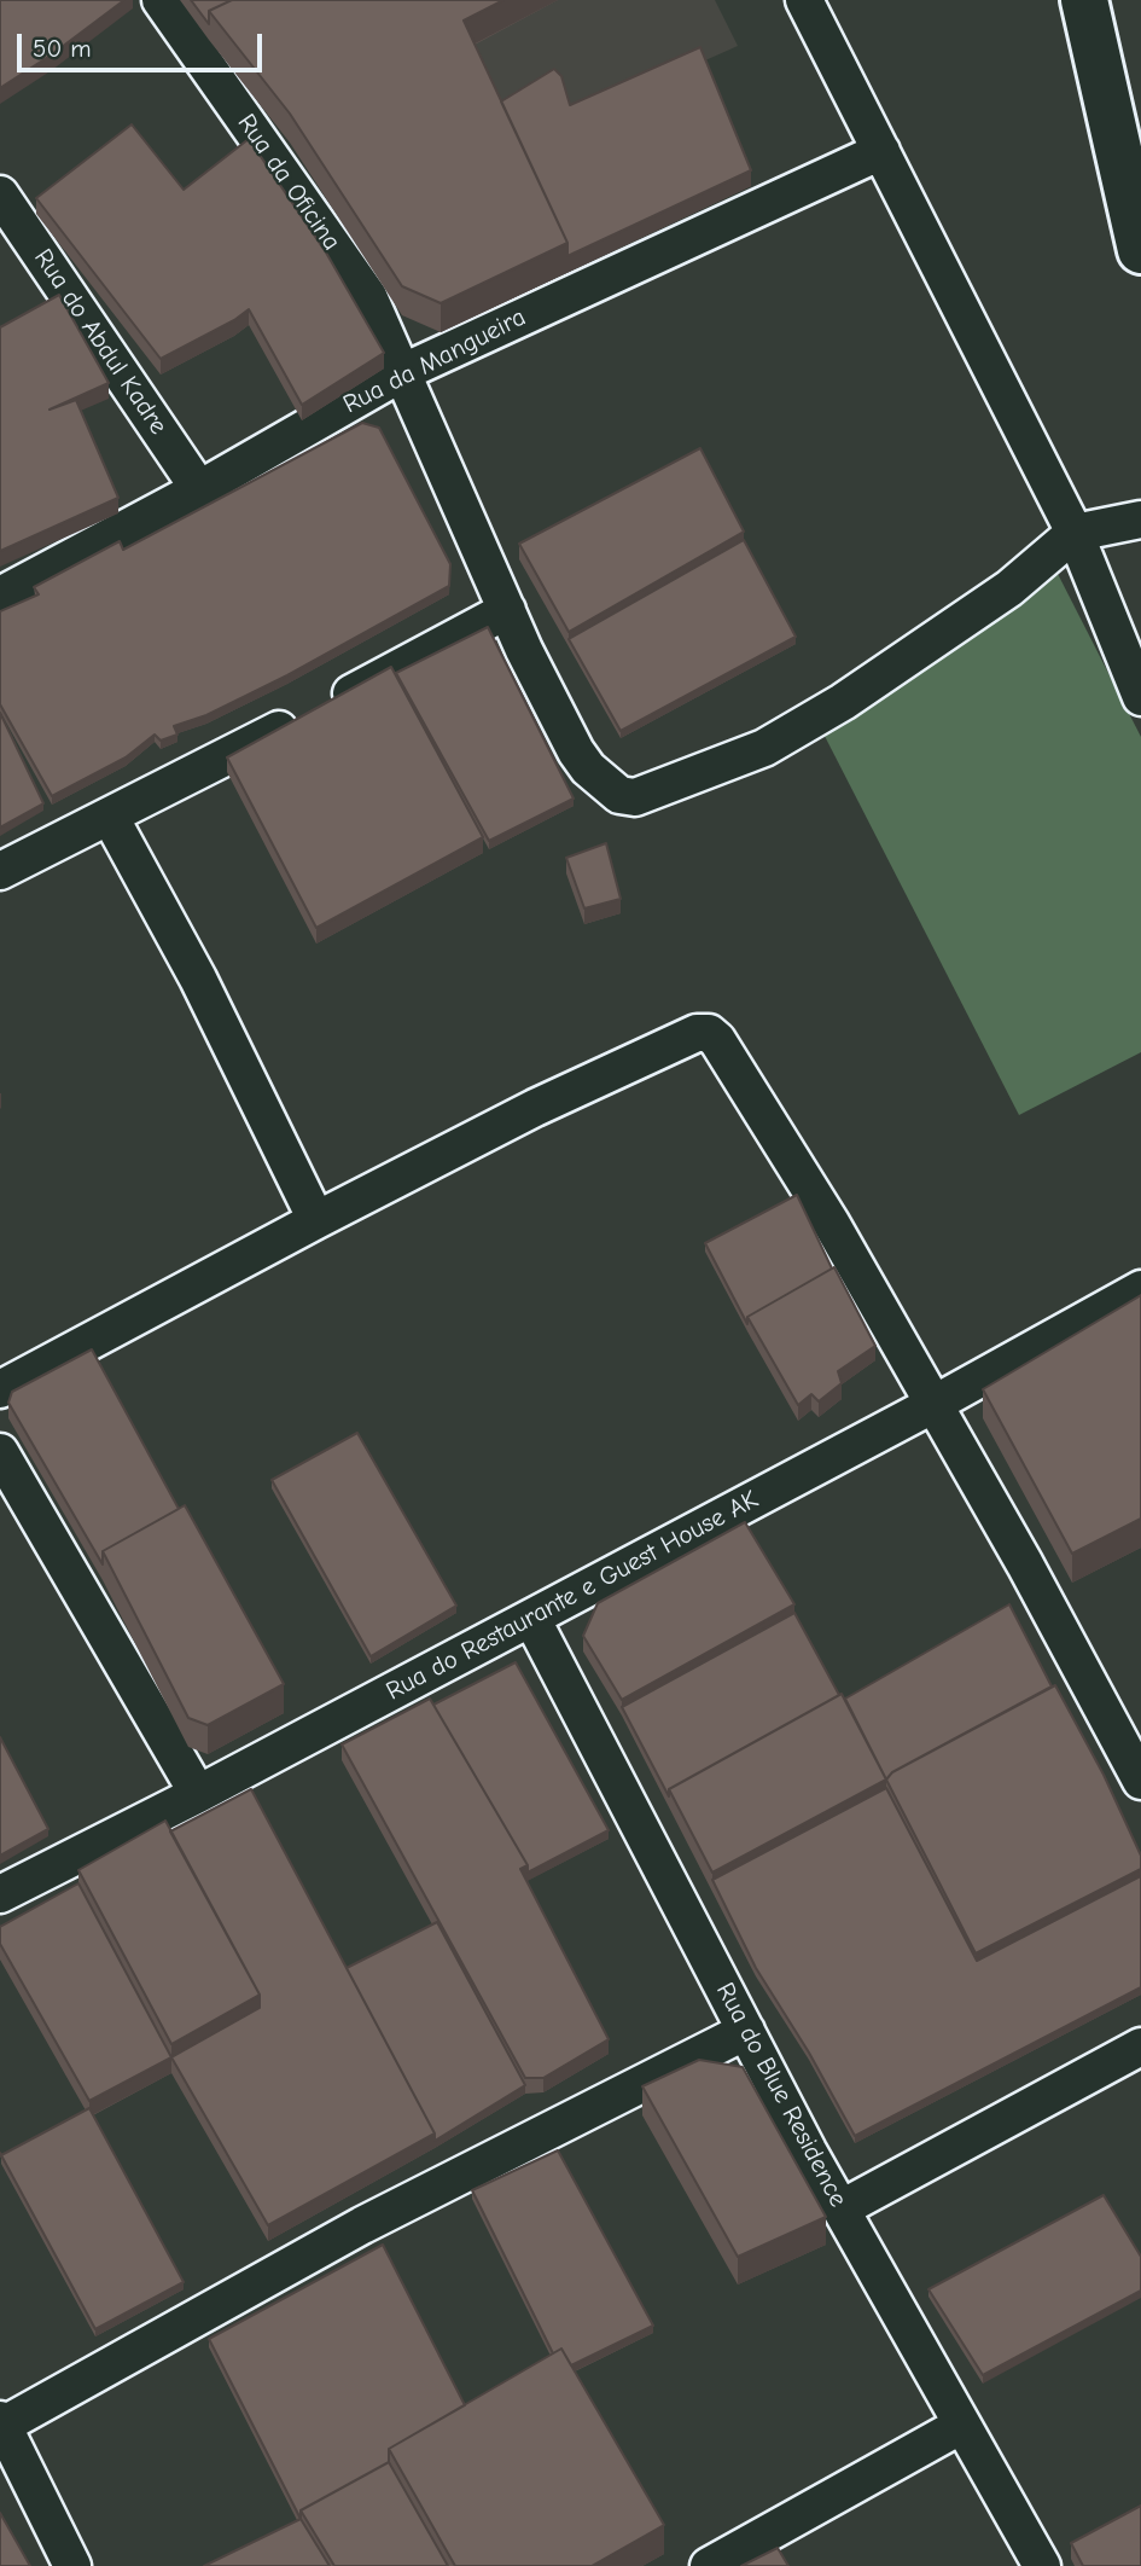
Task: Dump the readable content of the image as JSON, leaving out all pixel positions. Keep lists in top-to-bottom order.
{
  "streets": {
    "street": [
      "Rua da Oficina",
      "Rua do Abdul Kadre",
      "Rua da Mangueira",
      "Rua do Restaurante e Guest House AK",
      "Rua do Blue Residence"
    ]
  },
  "crossings": [
    ["Rua da Oficina", "Rua da Mangueira"],
    ["Rua do Abdul Kadre", "Rua da Mangueira"],
    ["Rua do Restaurante e Guest House AK", "Rua do Blue Residence"]
  ],
  "scale_bar": "50 m"
}
